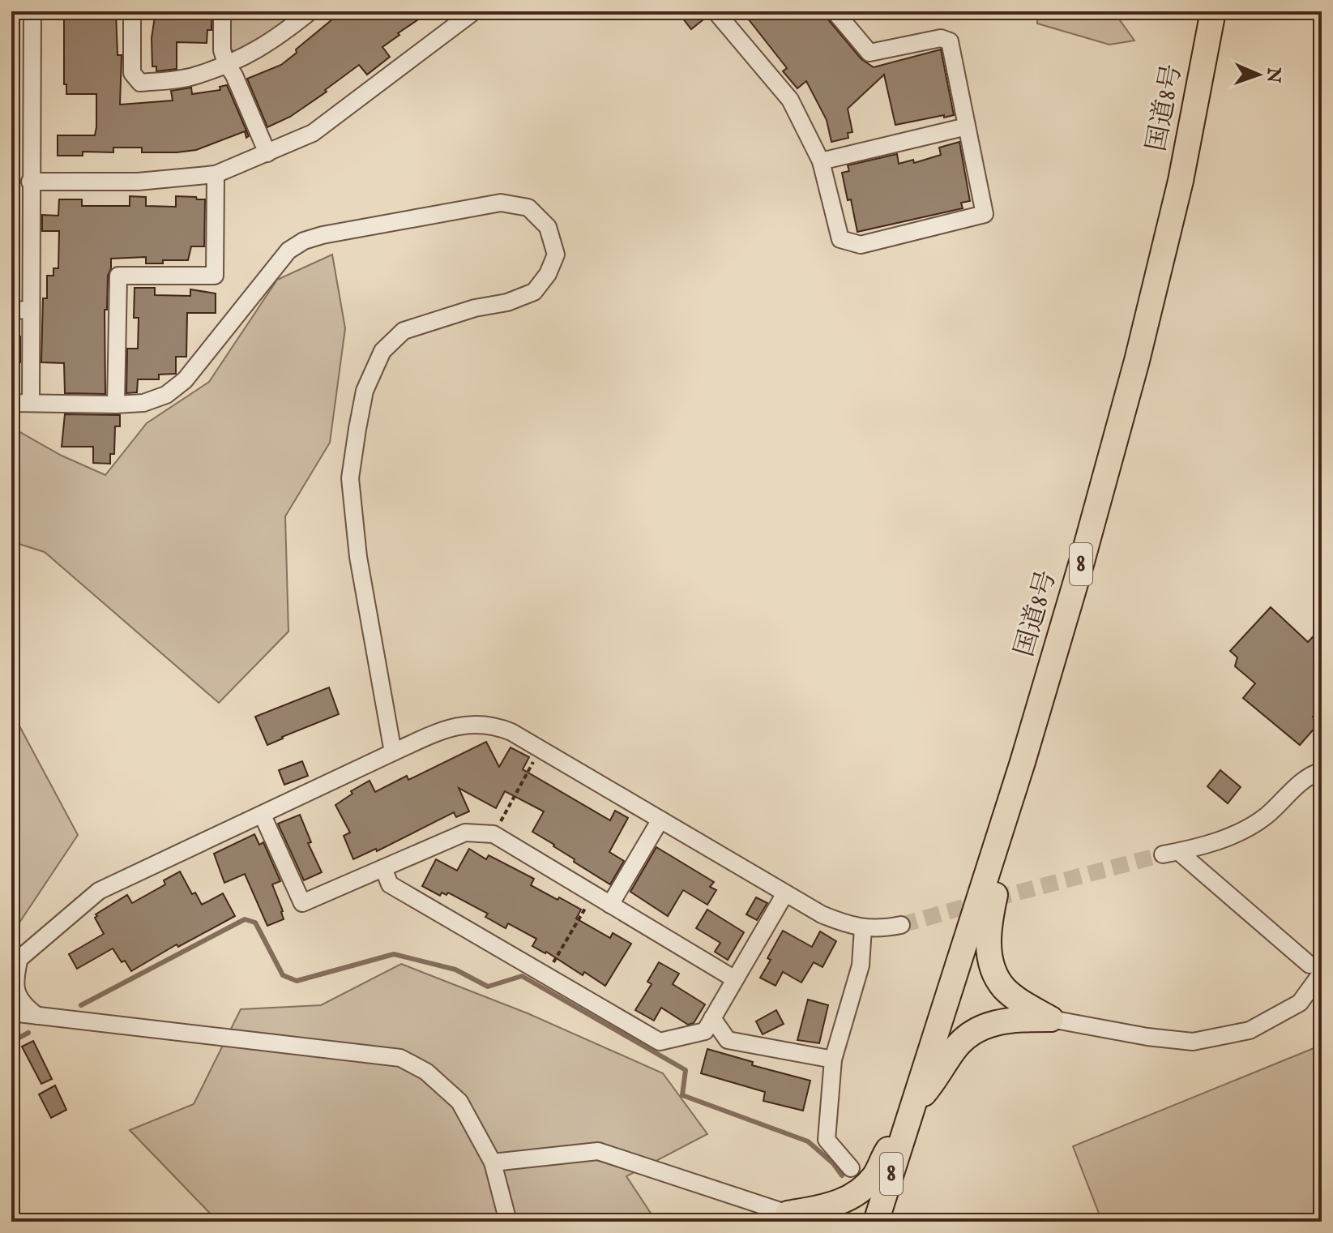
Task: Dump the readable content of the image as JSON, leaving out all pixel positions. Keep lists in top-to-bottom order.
{
  "streets": {
    "highway": ["国道8号", "8"]
  },
  "north": "right"
}
